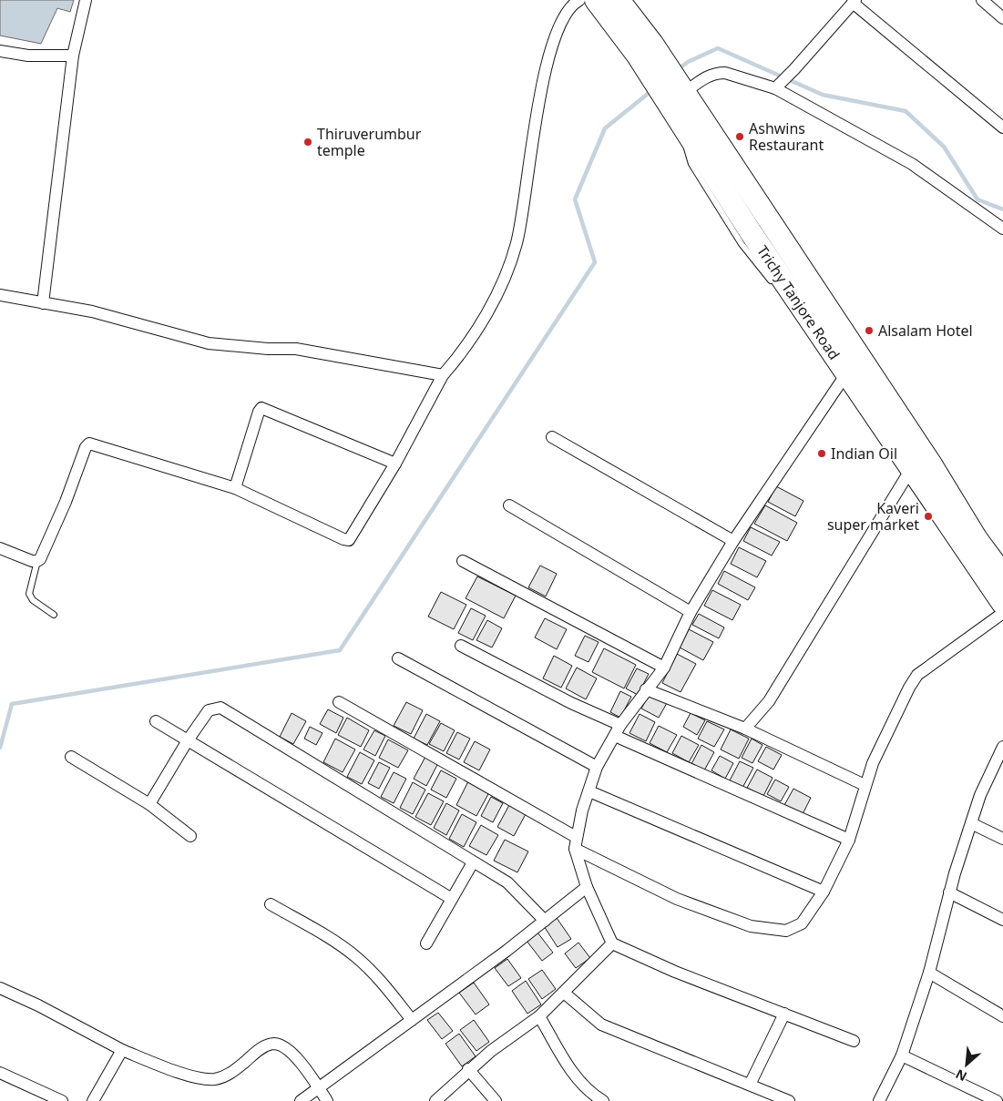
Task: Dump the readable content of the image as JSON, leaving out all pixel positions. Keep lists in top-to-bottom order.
{
  "streets": {
    "highway": ["Trichy Tanjore Road"]
  },
  "places": [
    "Ashwins Restaurant",
    "Thiruverumbur temple",
    "Alsalam Hotel",
    "Indian Oil",
    "Kaveri super market"
  ],
  "north": "bottom left"
}
